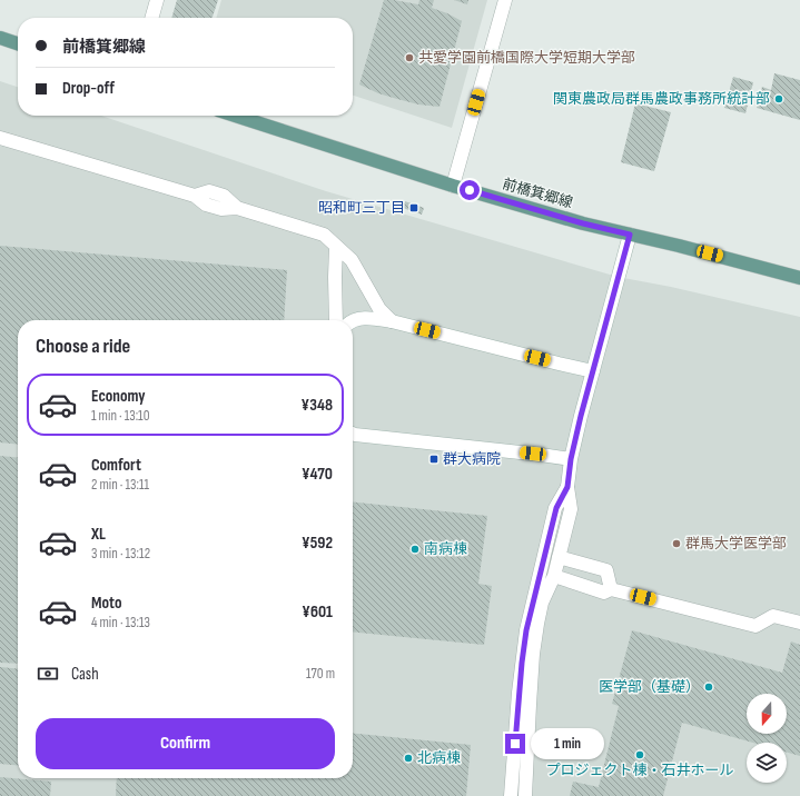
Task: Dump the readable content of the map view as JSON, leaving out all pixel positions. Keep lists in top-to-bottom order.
{
  "streets": {
    "main road": ["前橋箕郷線"]
  },
  "places": {
    "other": [
      "共愛学園前橋国際大学短期大学部",
      "関東農政局群馬農政事務所統計部",
      "群馬大学医学部",
      "南病棟",
      "医学部（基礎）",
      "プロジェクト棟・石井ホール",
      "北病棟"
    ],
    "transit": ["昭和町三丁目", "群大病院"]
  },
  "north": "bottom",
  "page": {
    "banner": ["前橋箕郷線", "Drop-off"],
    "heading": "Choose a ride",
    "list": [
      {
        "name": "Economy",
        "note": "1 min · 13:10",
        "value": "¥348"
      },
      {
        "name": "Comfort",
        "note": "2 min · 13:11",
        "value": "¥470"
      },
      {
        "name": "XL",
        "note": "3 min · 13:12",
        "value": "¥592"
      },
      {
        "name": "Moto",
        "note": "4 min · 13:13",
        "value": "¥601"
      }
    ],
    "pay": ["Cash", "170 m"],
    "buttons": "Confirm",
    "bubble": "1 min"
  }
}
